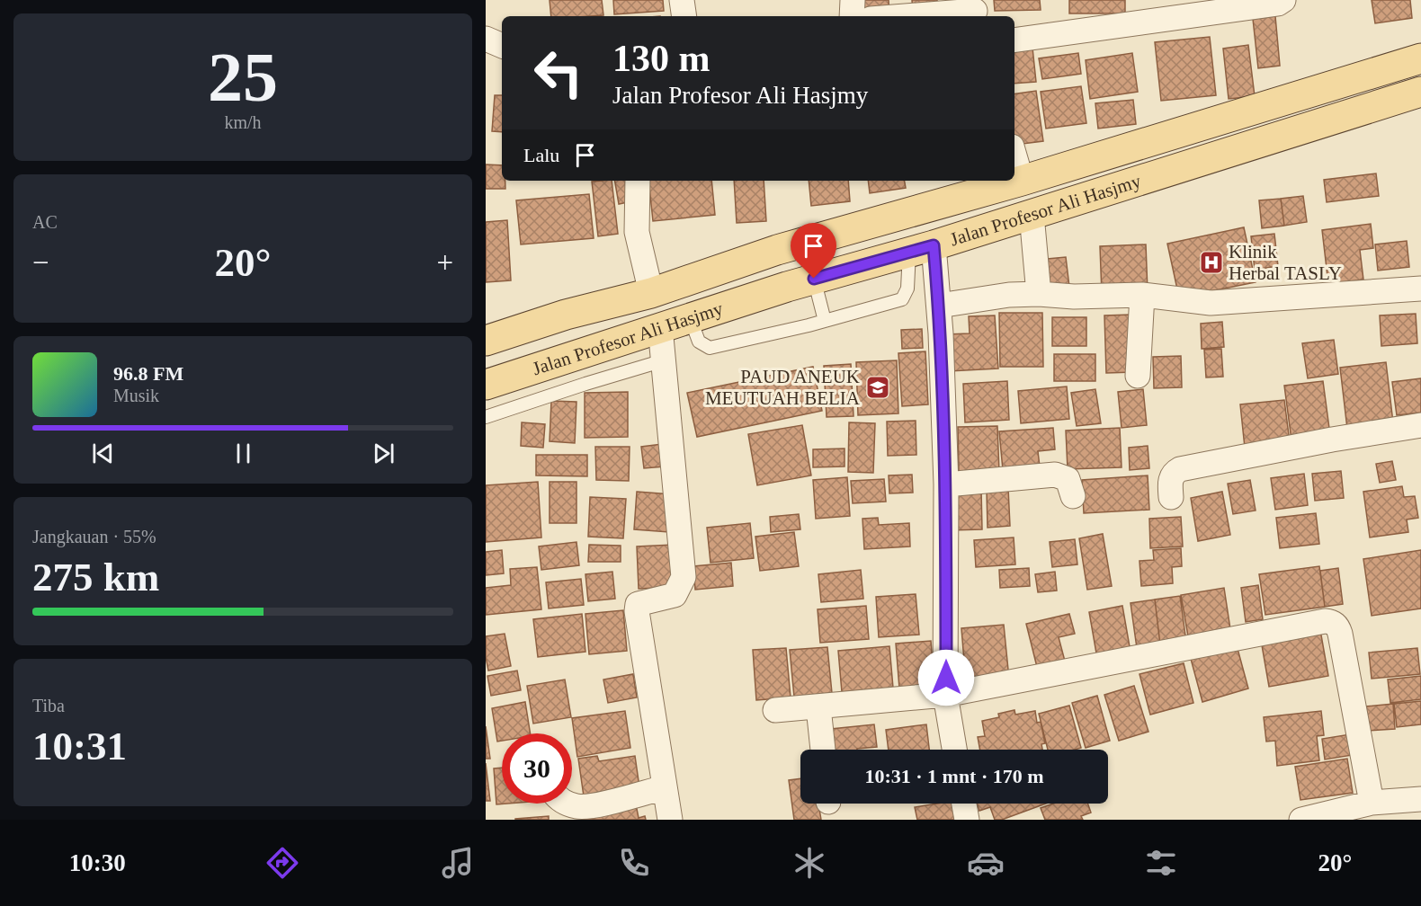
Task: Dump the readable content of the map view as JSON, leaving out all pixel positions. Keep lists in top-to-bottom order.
{
  "streets": {
    "main road": ["Jalan Profesor Ali Hasjmy"]
  },
  "places": {
    "hospital": ["Klinik Herbal TASLY"],
    "school or university": ["PAUD ANEUK MEUTUAH BELIA"]
  },
  "page": {
    "tile": [
      ["25", "km/h"],
      "AC",
      ["Jangkauan · 55%", "275 km"],
      ["Tiba", "10:31"]
    ],
    "turn": ["130 m", "Jalan Profesor Ali Hasjmy"],
    "then": "Lalu",
    "heat": ["−", "20°", "+"],
    "song": ["96.8 FM", "Musik"],
    "limit": "30",
    "trip": "10:31 · 1 mnt · 170 m",
    "tabs": ["10:30", "20°"]
  }
}
